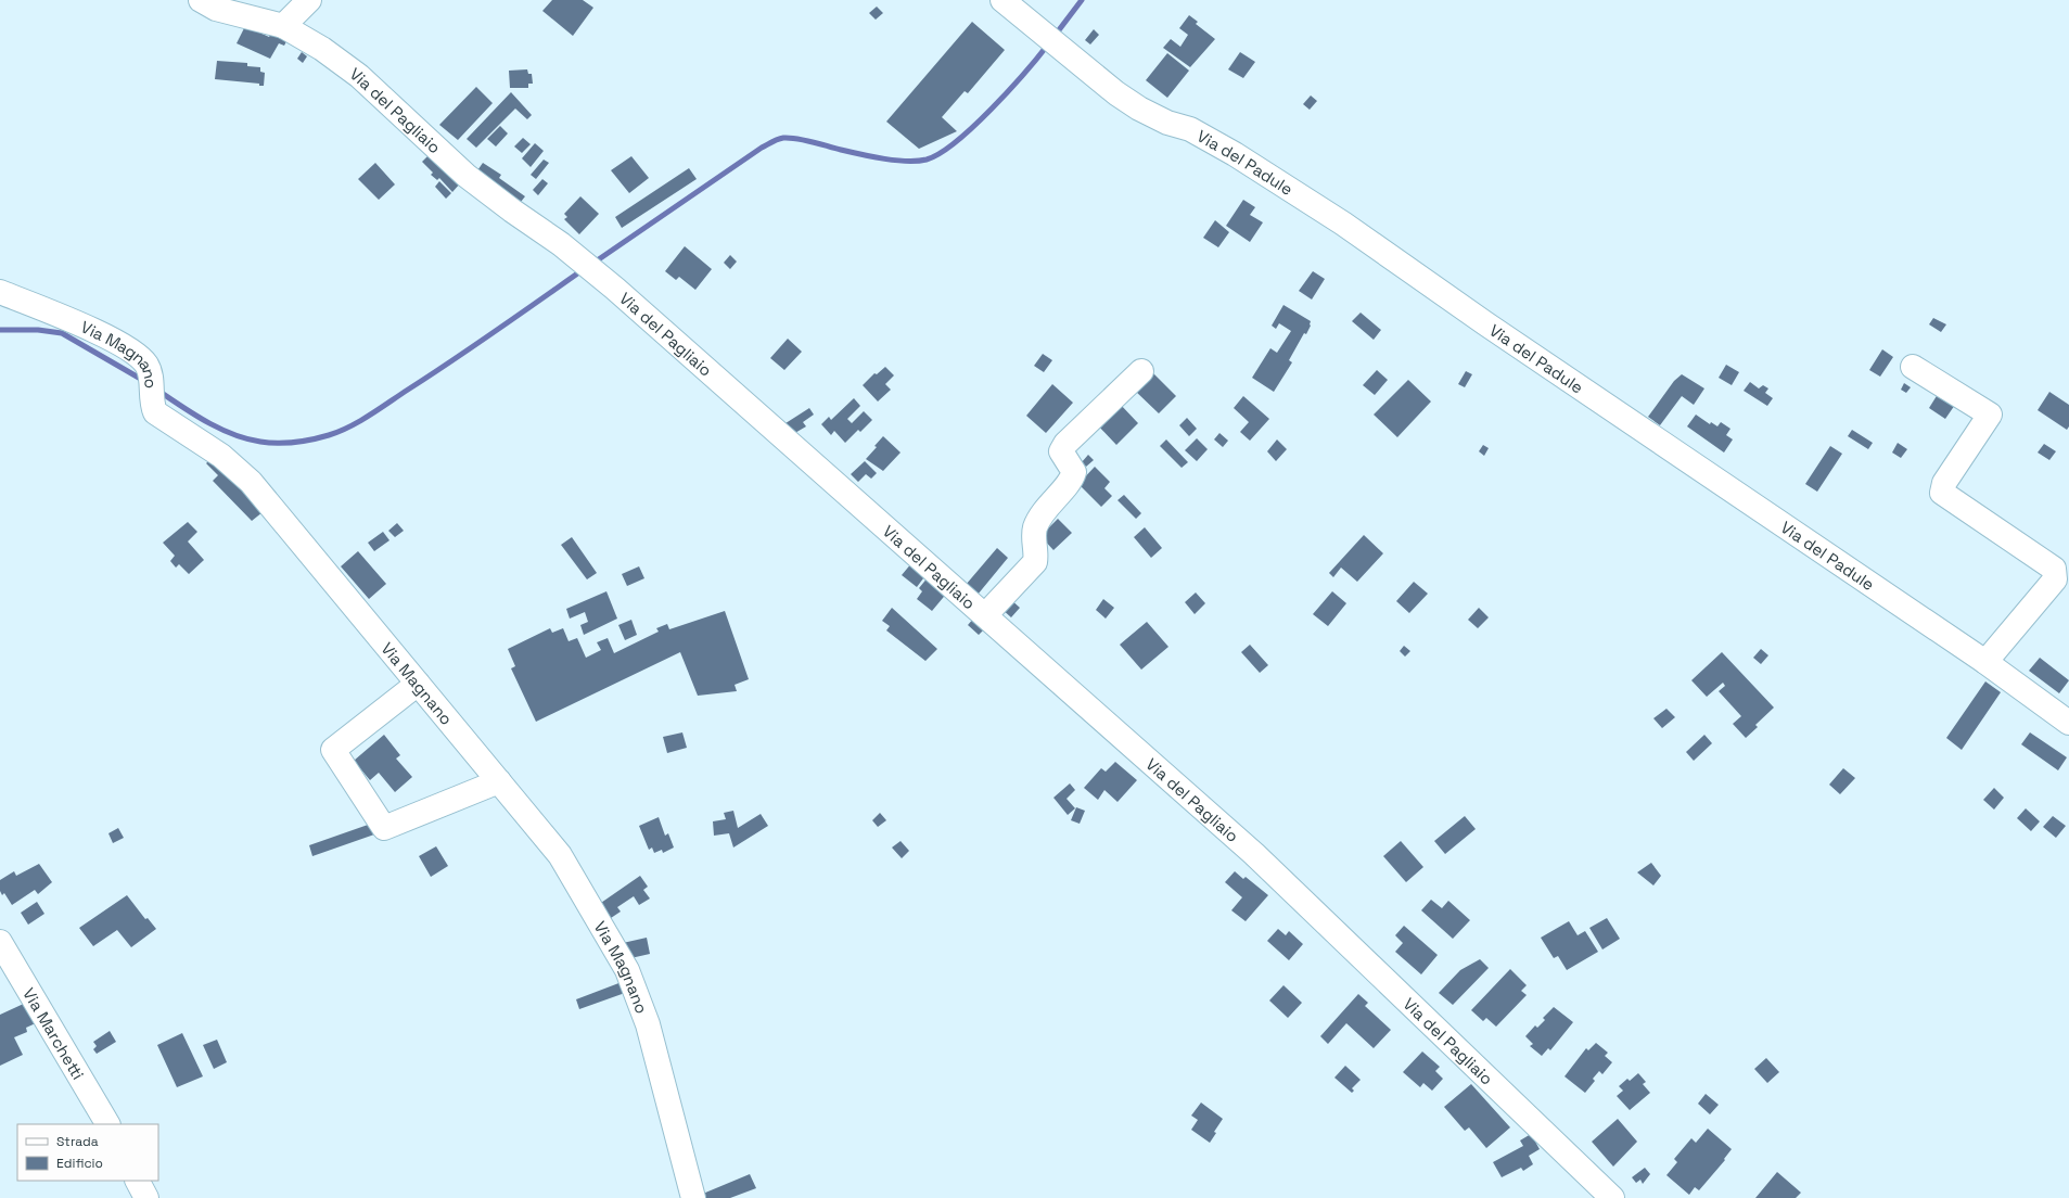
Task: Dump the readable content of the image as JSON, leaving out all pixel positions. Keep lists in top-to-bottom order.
{
  "streets": {
    "street": [
      "Via del Pagliaio",
      "Via del Padule",
      "Via Magnano",
      "Via Marchetti"
    ]
  },
  "legend": ["Strada", "Edificio"]
}
